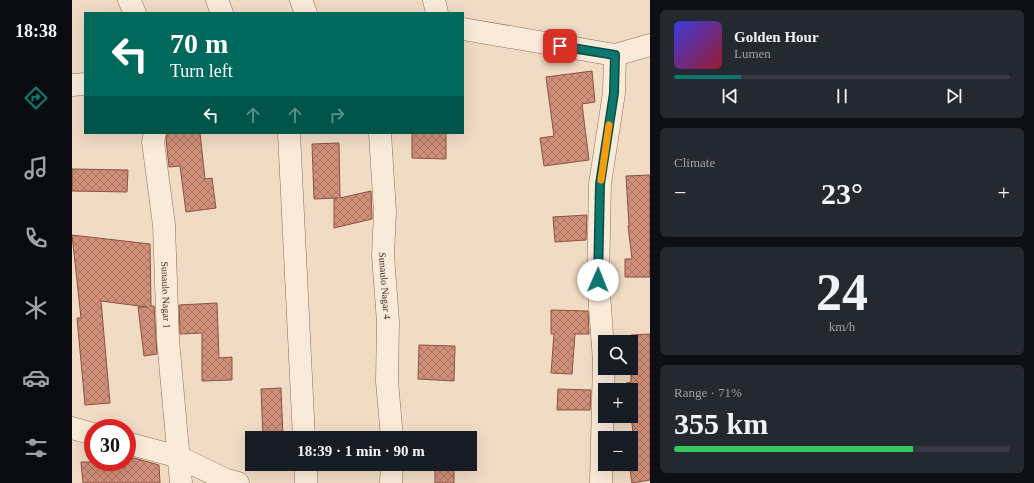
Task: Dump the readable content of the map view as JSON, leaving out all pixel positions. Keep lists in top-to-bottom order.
{
  "streets": {
    "street": ["Sunaulo Nagar 4", "Sunaulo Nagar 1"]
  },
  "page": {
    "tabs": "18:38",
    "turn": ["70 m", "Turn left"],
    "song": ["Golden Hour", "Lumen"],
    "tile": [
      "Climate",
      ["24", "km/h"],
      ["Range · 71%", "355 km"]
    ],
    "heat": ["−", "23°", "+"],
    "map_buttons": ["+", "−"],
    "limit": "30",
    "trip": "18:39 · 1 min · 90 m"
  }
}
